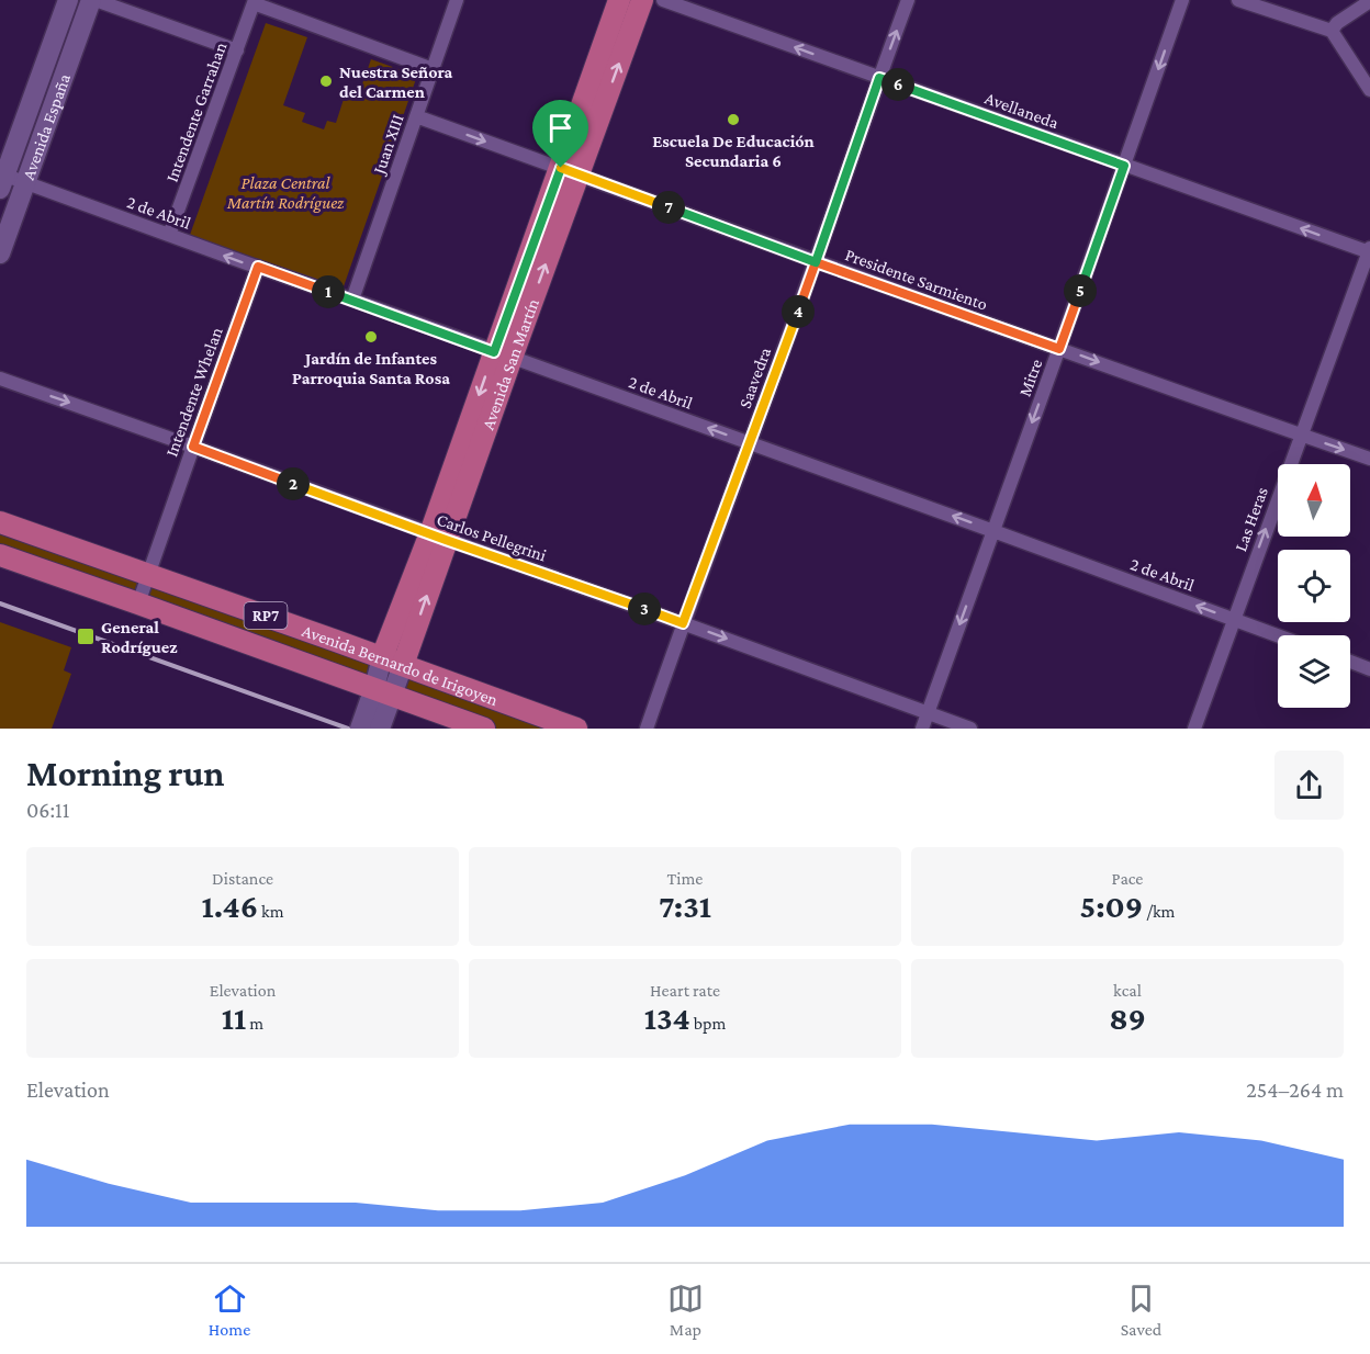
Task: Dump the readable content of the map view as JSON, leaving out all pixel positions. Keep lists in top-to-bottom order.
{
  "streets": {
    "main road": [
      "Avenida España",
      "Avenida San Martín",
      "RP7",
      "Avenida Bernardo de Irigoyen"
    ],
    "street": [
      "Avellaneda",
      "Intendente Garrahan",
      "Juan XIII",
      "2 de Abril",
      "Presidente Sarmiento",
      "Saavedra",
      "Mitre",
      "Intendente Whelan",
      "Las Heras",
      "Carlos Pellegrini"
    ]
  },
  "crossings": [
    ["Avellaneda", "Saavedra"],
    ["Avellaneda", "Mitre"],
    ["Avellaneda", "Las Heras"],
    ["Intendente Garrahan", "2 de Abril"],
    ["Avenida España", "2 de Abril"],
    ["Juan XIII", "2 de Abril"],
    ["Juan XIII", "Presidente Sarmiento"],
    ["2 de Abril", "Avenida San Martín"],
    ["2 de Abril", "Saavedra"],
    ["2 de Abril", "Mitre"],
    ["2 de Abril", "Intendente Whelan"],
    ["2 de Abril", "Las Heras"],
    ["Presidente Sarmiento", "Avenida San Martín"],
    ["Presidente Sarmiento", "Saavedra"],
    ["Presidente Sarmiento", "Mitre"],
    ["Presidente Sarmiento", "Las Heras"],
    ["Avenida San Martín", "Carlos Pellegrini"],
    ["Avenida San Martín", "Avenida Bernardo de Irigoyen"],
    ["Saavedra", "Carlos Pellegrini"],
    ["Mitre", "Carlos Pellegrini"],
    ["Intendente Whelan", "Carlos Pellegrini"],
    ["Intendente Whelan", "Avenida Bernardo de Irigoyen"]
  ],
  "one_way": [
    "Avellaneda",
    "2 de Abril",
    "Presidente Sarmiento",
    "Mitre",
    "Las Heras",
    "Carlos Pellegrini"
  ],
  "parks": ["Plaza Central Martín Rodríguez"],
  "places": {
    "other": ["Nuestra Señora del Carmen", "Escuela De Educación Secundaria 6", "Jardín de Infantes Parroquia Santa Rosa"],
    "transit": ["General Rodríguez"]
  },
  "north": "top",
  "page": {
    "pins": [
      "6",
      "7",
      "5",
      "1",
      "4",
      "2",
      "3"
    ],
    "heading": ["Morning run", "06:11"],
    "stats": [
      ["Distance", "1.46 km"],
      ["Time", "7:31"],
      ["Pace", "5:09 /km"],
      ["Elevation", "11 m"],
      ["Heart rate", "134 bpm"],
      ["kcal", "89"]
    ],
    "chart": ["Elevation", "254–264 m"],
    "tabs": ["Home", "Map", "Saved"]
  }
}
